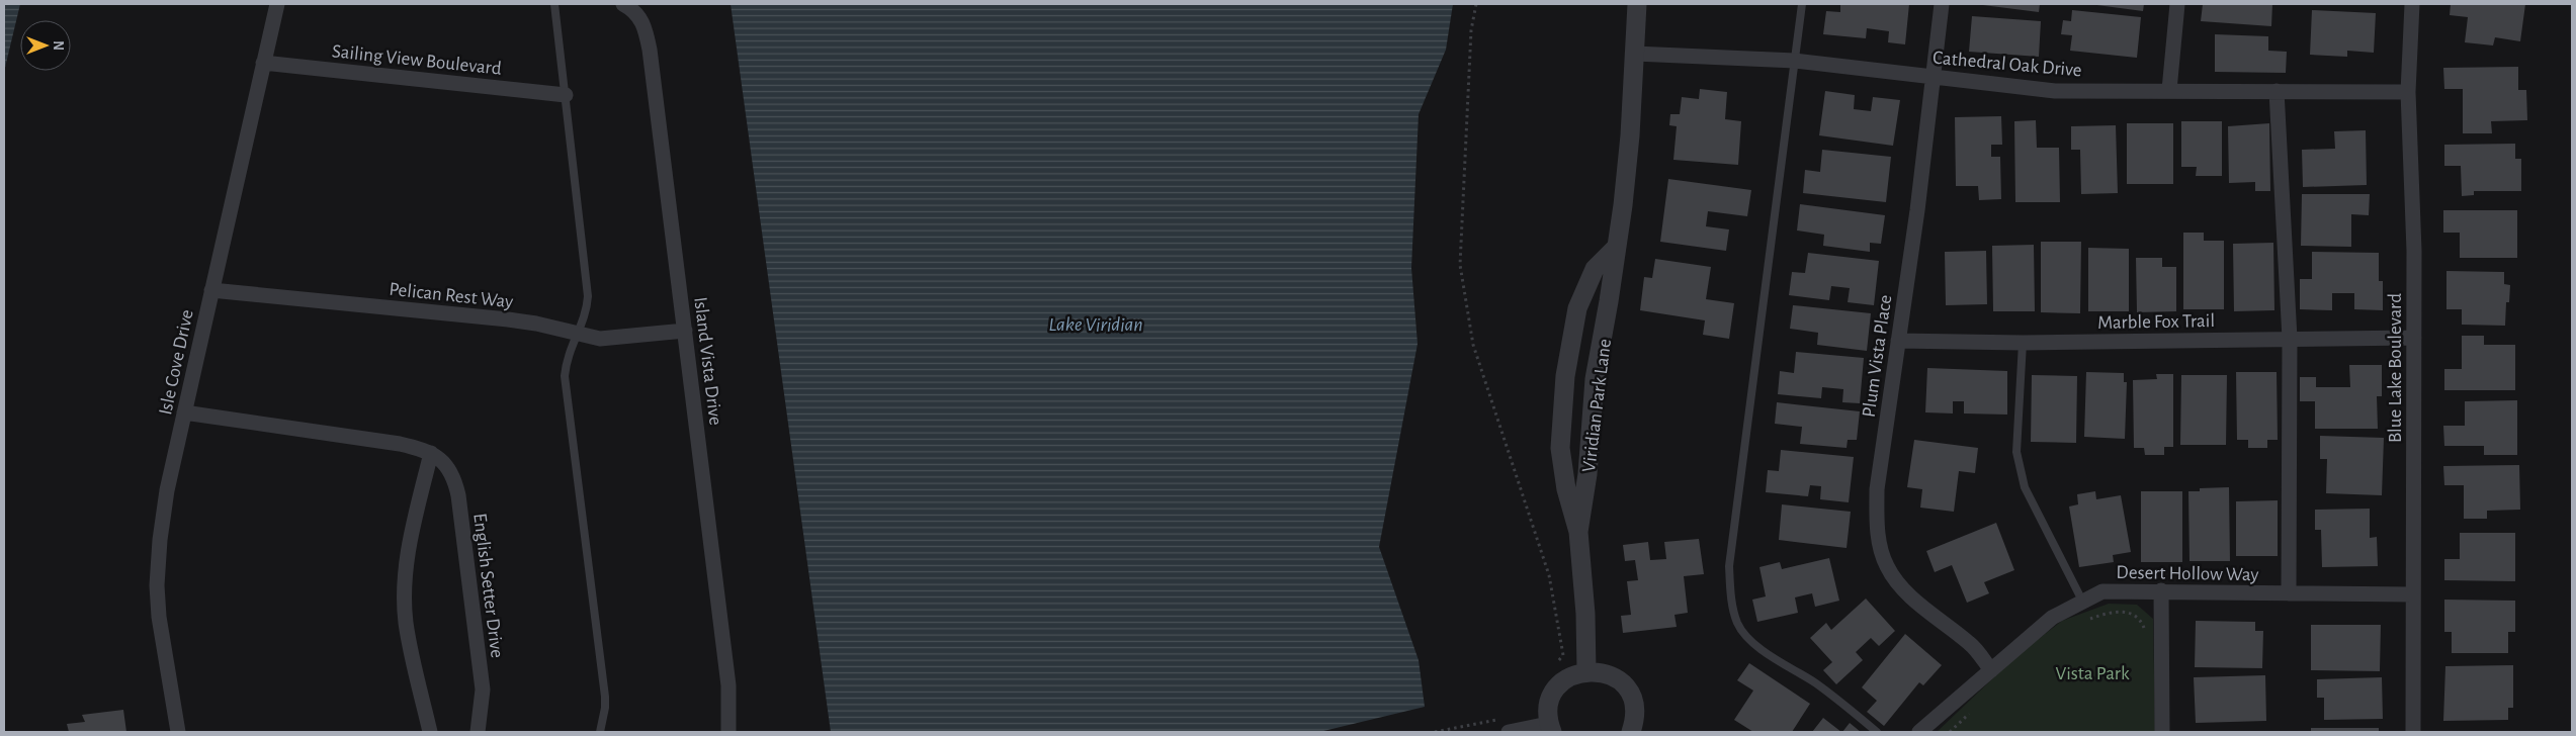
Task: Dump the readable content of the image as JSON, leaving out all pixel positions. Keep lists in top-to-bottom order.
{
  "streets": {
    "street": [
      "Sailing View Boulevard",
      "Cathedral Oak Drive",
      "Pelican Rest Way",
      "Marble Fox Trail",
      "Plum Vista Place",
      "Island Vista Drive",
      "Isle Cove Drive",
      "Blue Lake Boulevard",
      "Viridian Park Lane",
      "Desert Hollow Way",
      "English Setter Drive"
    ]
  },
  "crossings": [
    ["Sailing View Boulevard", "Isle Cove Drive"],
    ["Cathedral Oak Drive", "Plum Vista Place"],
    ["Cathedral Oak Drive", "Blue Lake Boulevard"],
    ["Cathedral Oak Drive", "Viridian Park Lane"],
    ["Pelican Rest Way", "Island Vista Drive"],
    ["Pelican Rest Way", "Isle Cove Drive"],
    ["Marble Fox Trail", "Plum Vista Place"],
    ["Marble Fox Trail", "Blue Lake Boulevard"],
    ["Plum Vista Place", "Desert Hollow Way"],
    ["Isle Cove Drive", "English Setter Drive"],
    ["Blue Lake Boulevard", "Desert Hollow Way"]
  ],
  "water": ["Lake Viridian"],
  "parks": ["Vista Park"],
  "north": "right"
}
